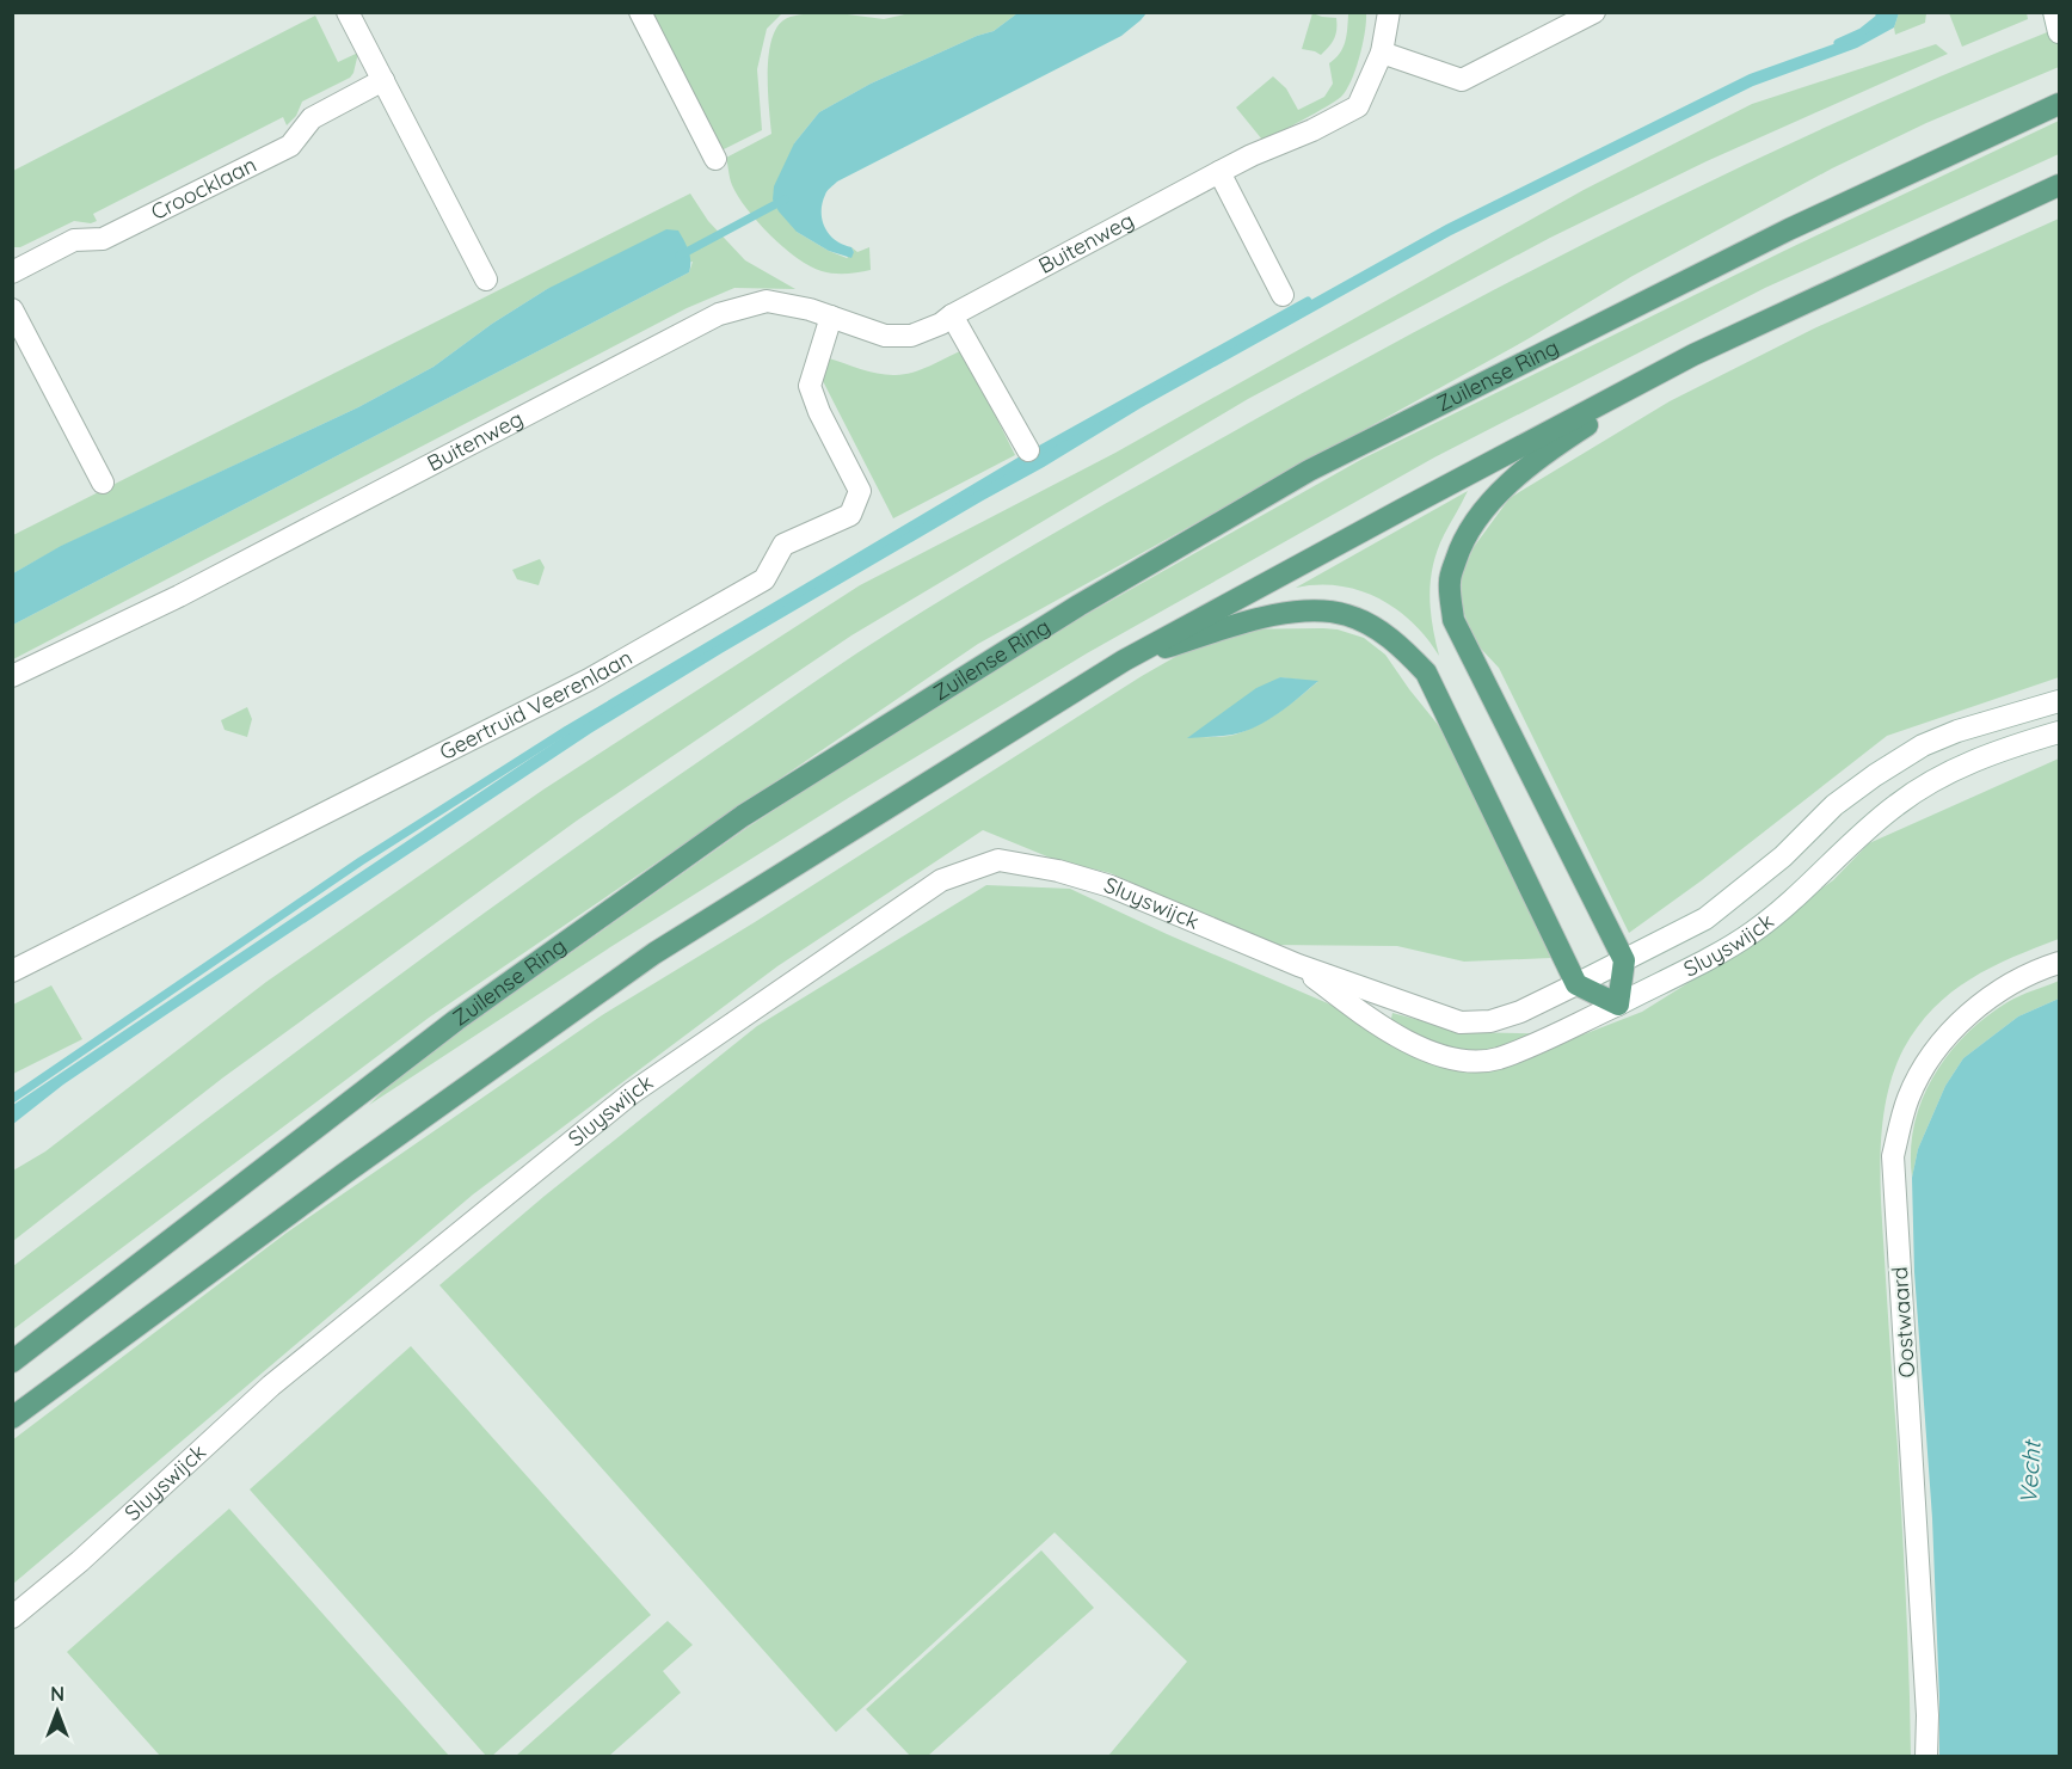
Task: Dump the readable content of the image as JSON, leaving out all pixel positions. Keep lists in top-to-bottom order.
{
  "streets": {
    "main road": ["Zuilense Ring"],
    "street": [
      "Croocklaan",
      "Buitenweg",
      "Geertruid Veerenlaan",
      "Sluyswijck",
      "Oostwaard"
    ]
  },
  "crossings": [
    ["Buitenweg", "Geertruid Veerenlaan"]
  ],
  "water": ["Vecht"],
  "north": "top"
}
